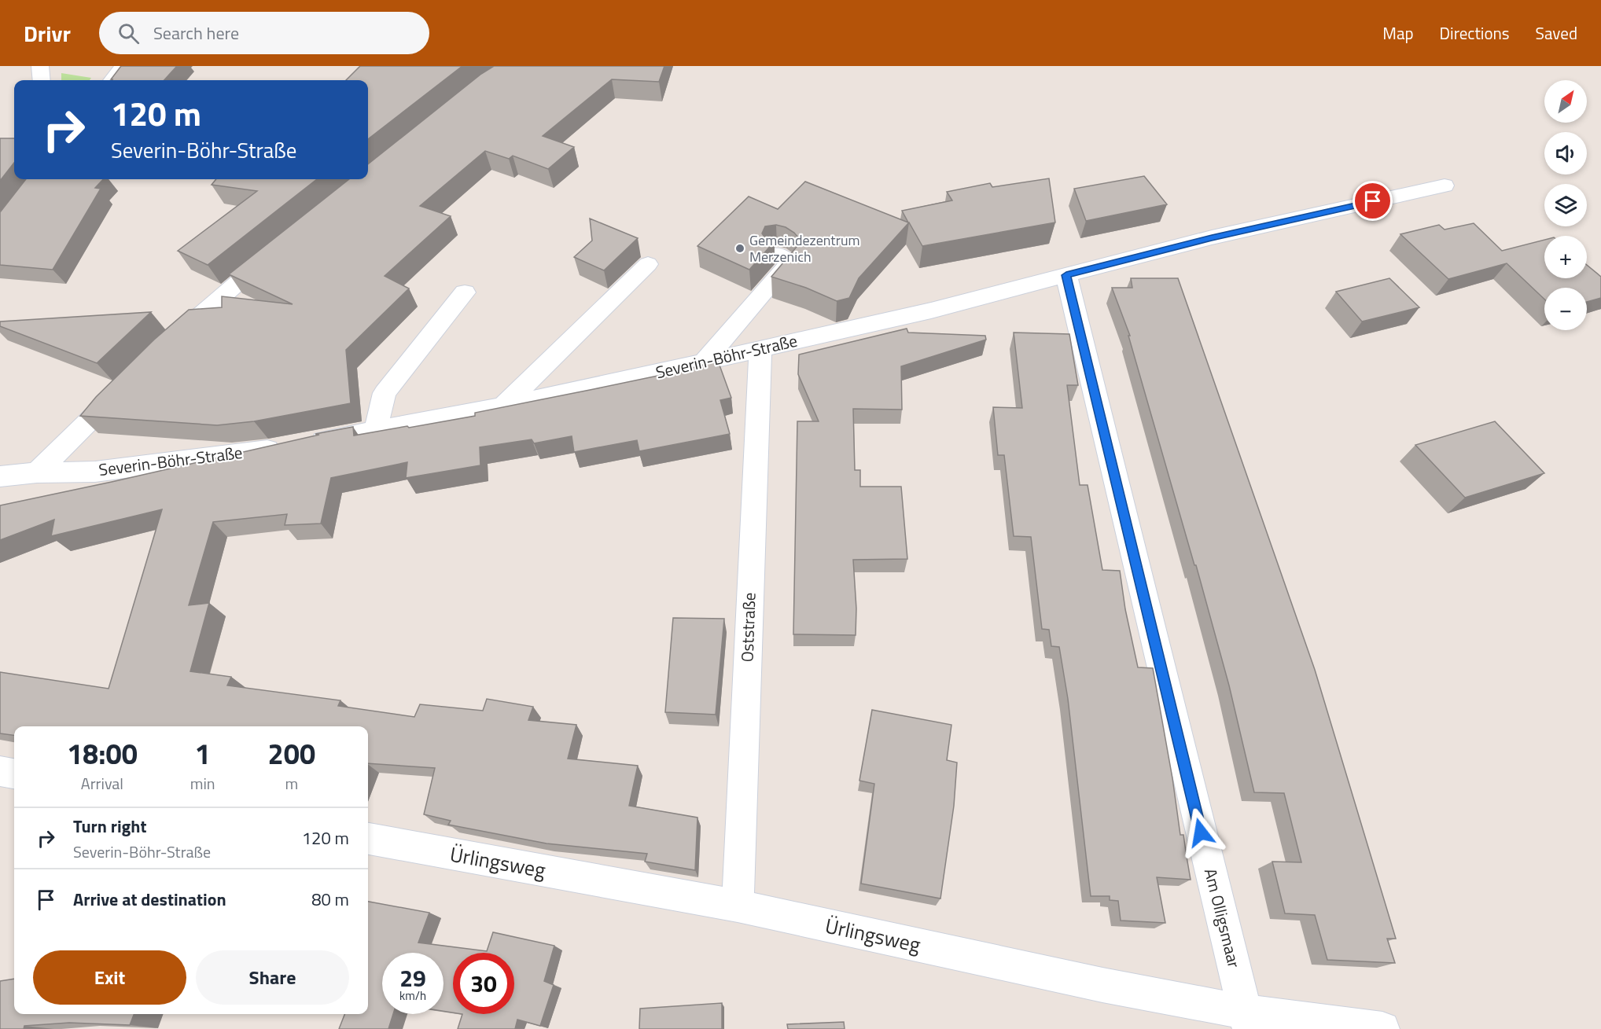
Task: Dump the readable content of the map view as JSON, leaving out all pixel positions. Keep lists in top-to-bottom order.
{
  "streets": {
    "street": [
      "Severin-Böhr-Straße",
      "Oststraße",
      "Ürlingsweg",
      "Am Olligsmaar"
    ]
  },
  "crossings": [
    ["Severin-Böhr-Straße", "Oststraße"],
    ["Severin-Böhr-Straße", "Am Olligsmaar"],
    ["Oststraße", "Ürlingsweg"],
    ["Ürlingsweg", "Am Olligsmaar"]
  ],
  "places": ["Gemeindezentrum Merzenich"],
  "north": "top right",
  "page": {
    "header": "Drivr",
    "search": "Search here",
    "nav": ["Map", "Directions", "Saved"],
    "map_buttons": ["+", "−"],
    "turn": ["120 m", "Severin-Böhr-Straße"],
    "eta": [
      "18:00",
      "Arrival",
      "1",
      "min",
      "200",
      "m"
    ],
    "list": [
      {
        "name": "Turn right",
        "note": "Severin-Böhr-Straße",
        "value": "120 m"
      },
      {
        "name": "Arrive at destination",
        "value": "80 m"
      }
    ],
    "buttons": ["Exit", "Share"],
    "speed": "29 km/h",
    "limit": "30"
  }
}
